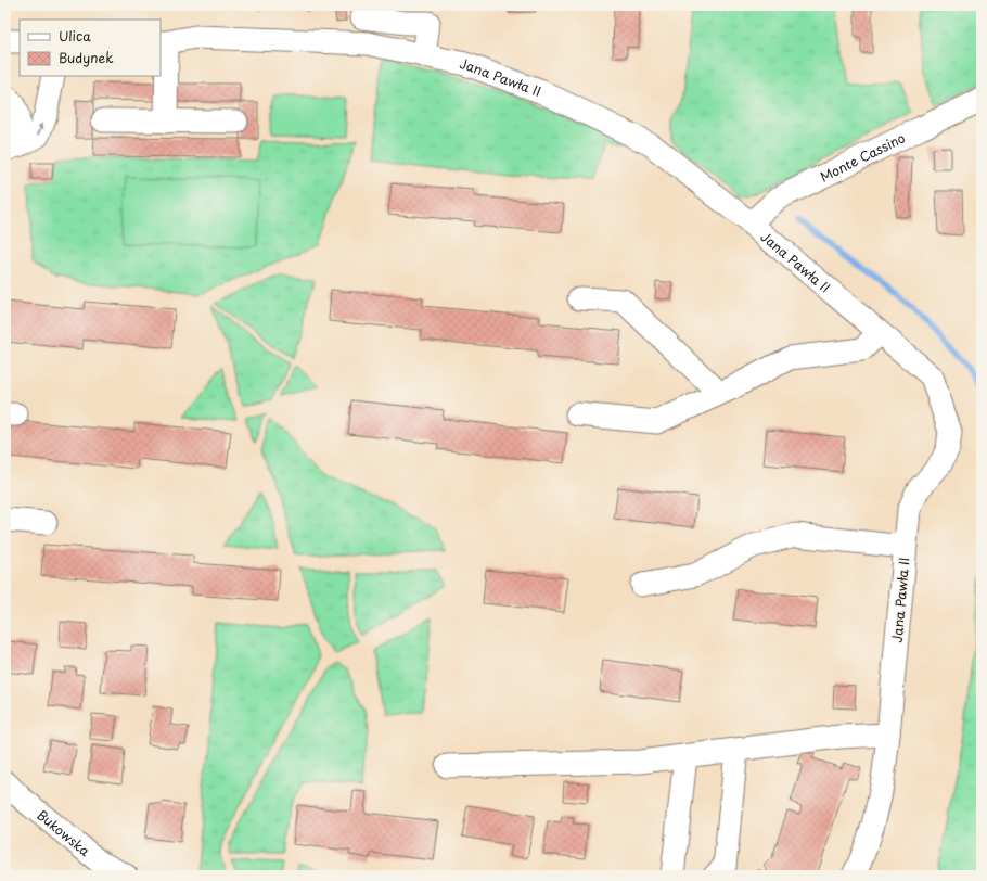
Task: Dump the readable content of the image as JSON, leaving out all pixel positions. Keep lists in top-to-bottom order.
{
  "streets": {
    "street": ["Jana Pawła II", "Monte Cassino", "Bukowska"]
  },
  "crossings": [
    ["Jana Pawła II", "Monte Cassino"]
  ],
  "legend": ["Ulica", "Budynek"]
}
